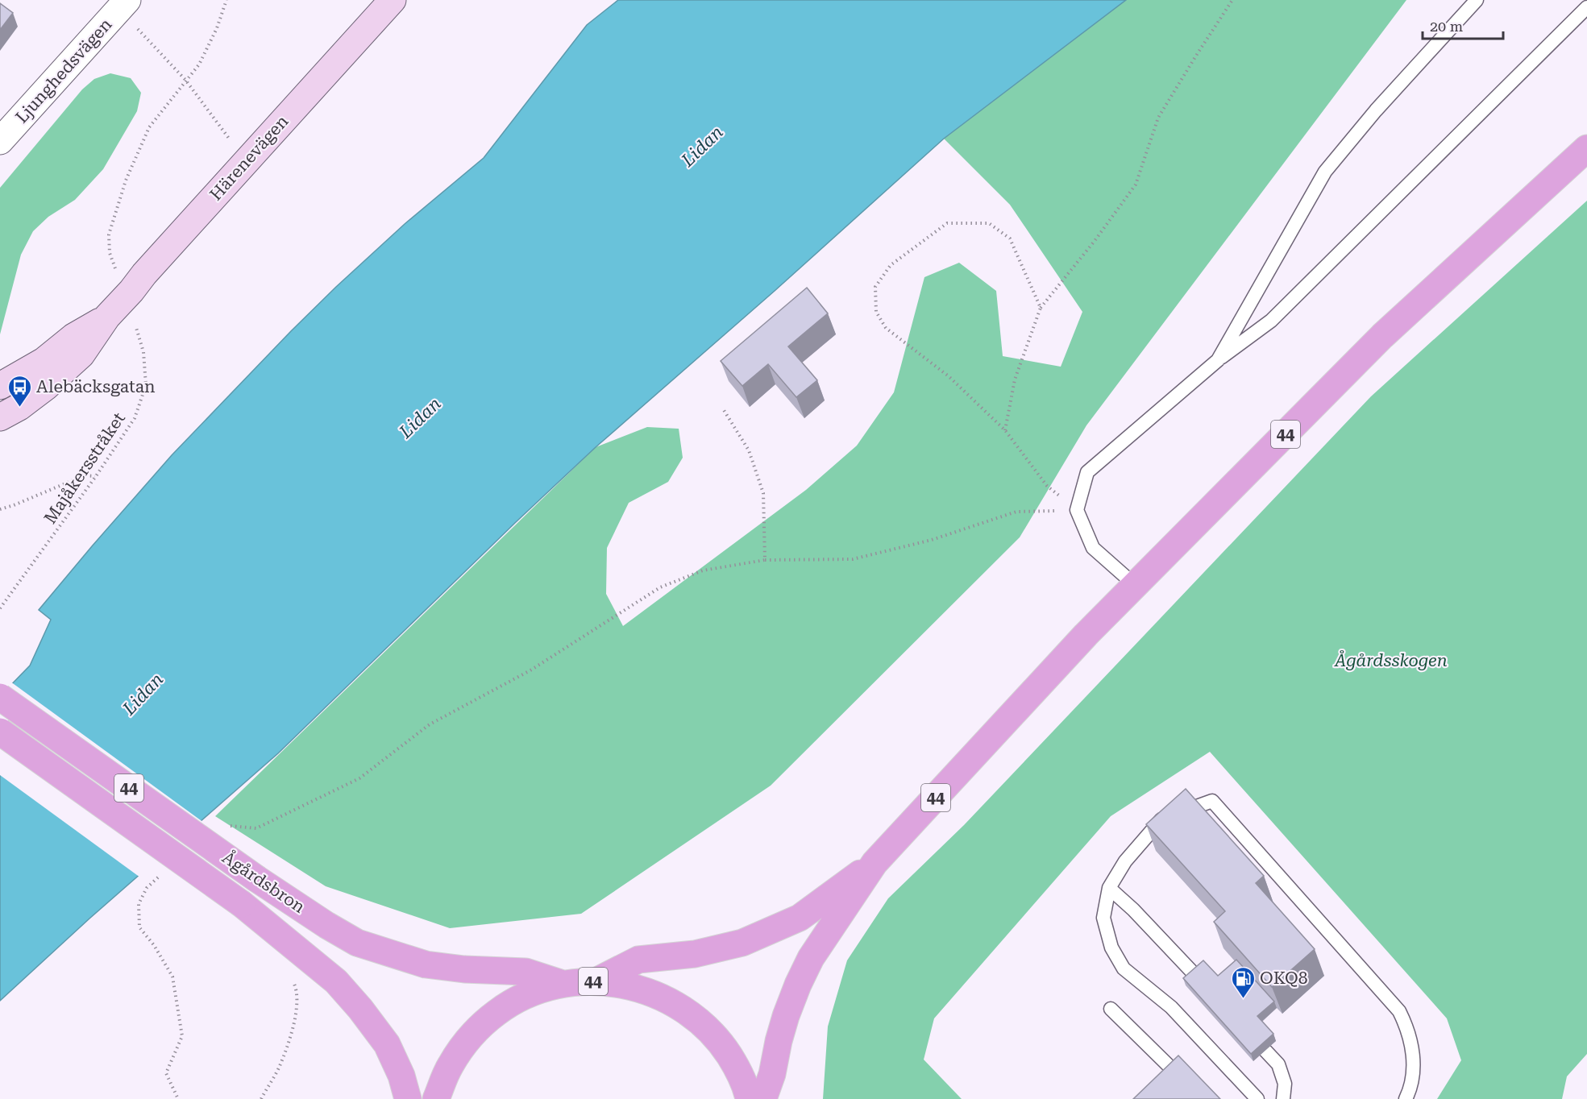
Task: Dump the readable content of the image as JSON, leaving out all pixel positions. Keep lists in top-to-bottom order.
{
  "streets": {
    "main road": ["44", "Ågårdsbron"],
    "street": ["Ljunghedsvägen", "Härenevägen"],
    "path": ["Majåkersstråket"]
  },
  "crossings": [
    ["44", "Ågårdsbron"]
  ],
  "water": ["Lidan"],
  "parks": ["Ågårdsskogen"],
  "places": {
    "bus stop": ["Alebäcksgatan"],
    "fuel station": ["OKQ8"]
  },
  "scale_bar": "20 m"
}
